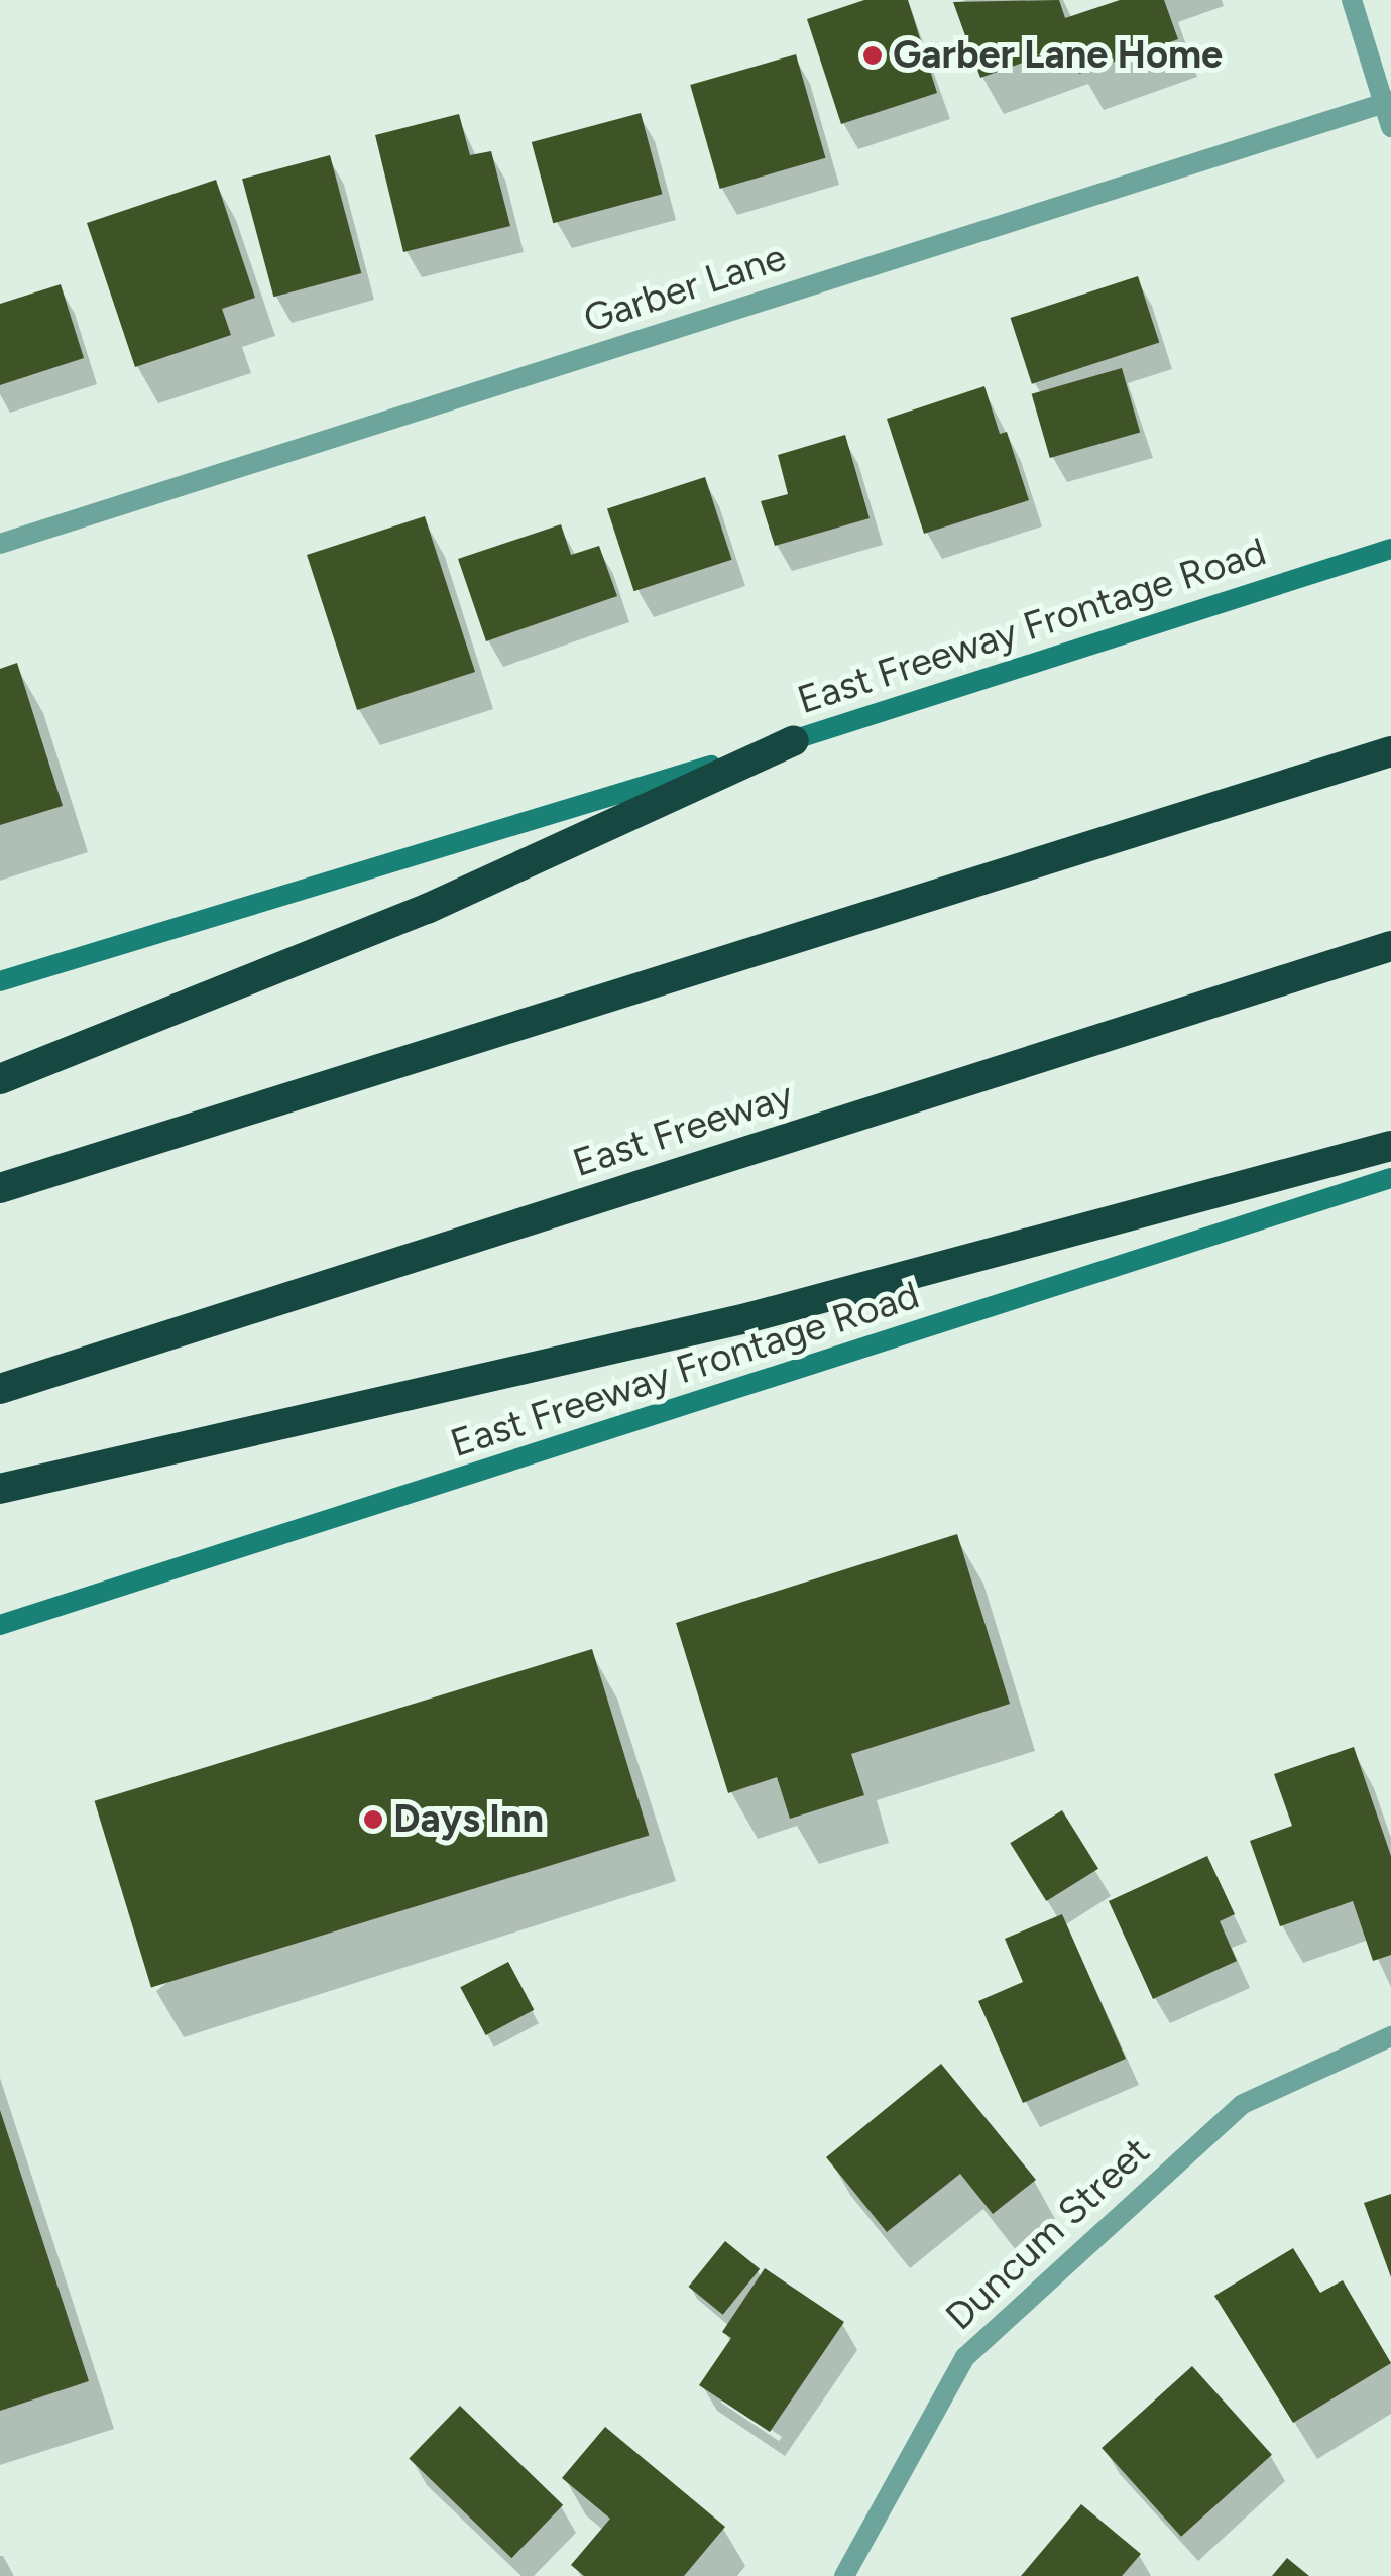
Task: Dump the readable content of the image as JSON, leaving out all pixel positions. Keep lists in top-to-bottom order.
{
  "streets": {
    "highway": ["East Freeway"],
    "main road": ["East Freeway Frontage Road"],
    "street": ["Garber Lane", "Duncum Street"]
  },
  "places": ["Garber Lane Home", "Days Inn"]
}
